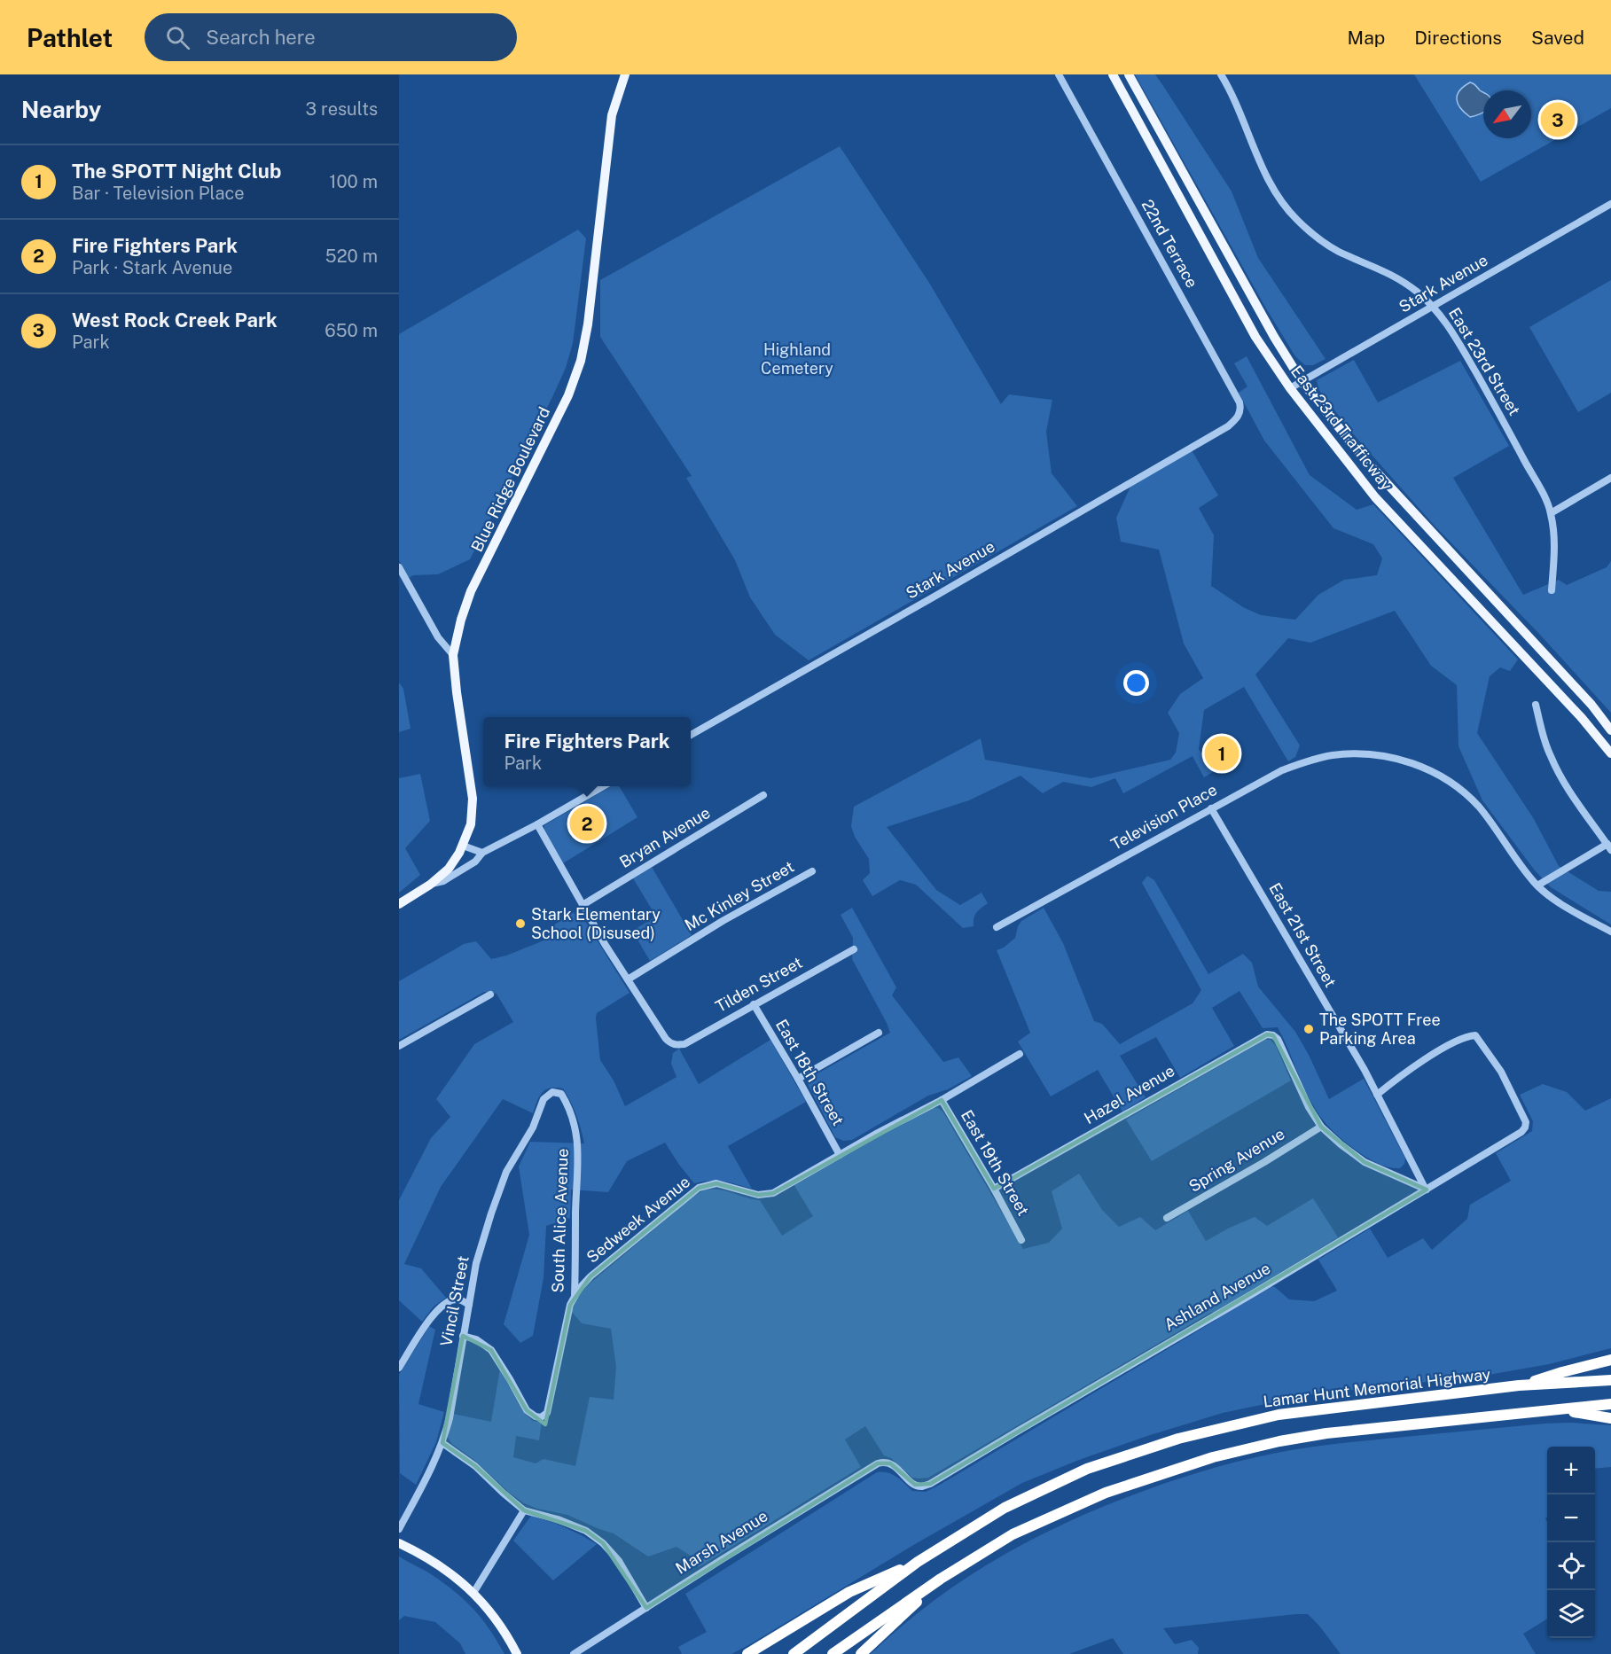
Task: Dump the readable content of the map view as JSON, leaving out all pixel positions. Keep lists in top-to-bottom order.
{
  "streets": {
    "highway": ["Lamar Hunt Memorial Highway"],
    "main road": ["East 23rd Trafficway", "Blue Ridge Boulevard"],
    "street": [
      "22nd Terrace",
      "Stark Avenue",
      "East 23rd Street",
      "Television Place",
      "Bryan Avenue",
      "Mc Kinley Street",
      "East 21st Street",
      "Tilden Street",
      "East 18th Street",
      "Hazel Avenue",
      "Spring Avenue",
      "East 19th Street",
      "Sedweek Avenue",
      "South Alice Avenue",
      "Ashland Avenue",
      "Vincil Street",
      "Marsh Avenue"
    ]
  },
  "crossings": [
    ["22nd Terrace", "Stark Avenue"],
    ["Stark Avenue", "East 23rd Street"],
    ["Stark Avenue", "East 23rd Trafficway"],
    ["Television Place", "East 21st Street"],
    ["Mc Kinley Street", "Tilden Street"],
    ["East 21st Street", "Ashland Avenue"],
    ["Tilden Street", "East 18th Street"],
    ["East 18th Street", "Sedweek Avenue"],
    ["Hazel Avenue", "Spring Avenue"],
    ["Hazel Avenue", "East 19th Street"],
    ["East 19th Street", "Sedweek Avenue"],
    ["Sedweek Avenue", "South Alice Avenue"],
    ["South Alice Avenue", "Vincil Street"],
    ["Ashland Avenue", "Marsh Avenue"]
  ],
  "parks": ["Highland Cemetery"],
  "places": ["Stark Elementary School (Disused)", "The SPOTT Free Parking Area"],
  "north": "bottom left",
  "page": {
    "header": "Pathlet",
    "search": "Search here",
    "nav": ["Map", "Directions", "Saved"],
    "heading": ["Nearby", "3 results"],
    "pins": ["3", "1", "2"],
    "list": [
      {
        "mark": "1",
        "name": "The SPOTT Night Club",
        "note": "Bar · Television Place",
        "value": "100 m"
      },
      {
        "mark": "2",
        "name": "Fire Fighters Park",
        "note": "Park · Stark Avenue",
        "value": "520 m"
      },
      {
        "mark": "3",
        "name": "West Rock Creek Park",
        "note": "Park",
        "value": "650 m"
      }
    ],
    "popup": ["Fire Fighters Park", "Park"],
    "map_buttons": ["+", "−"]
  }
}
